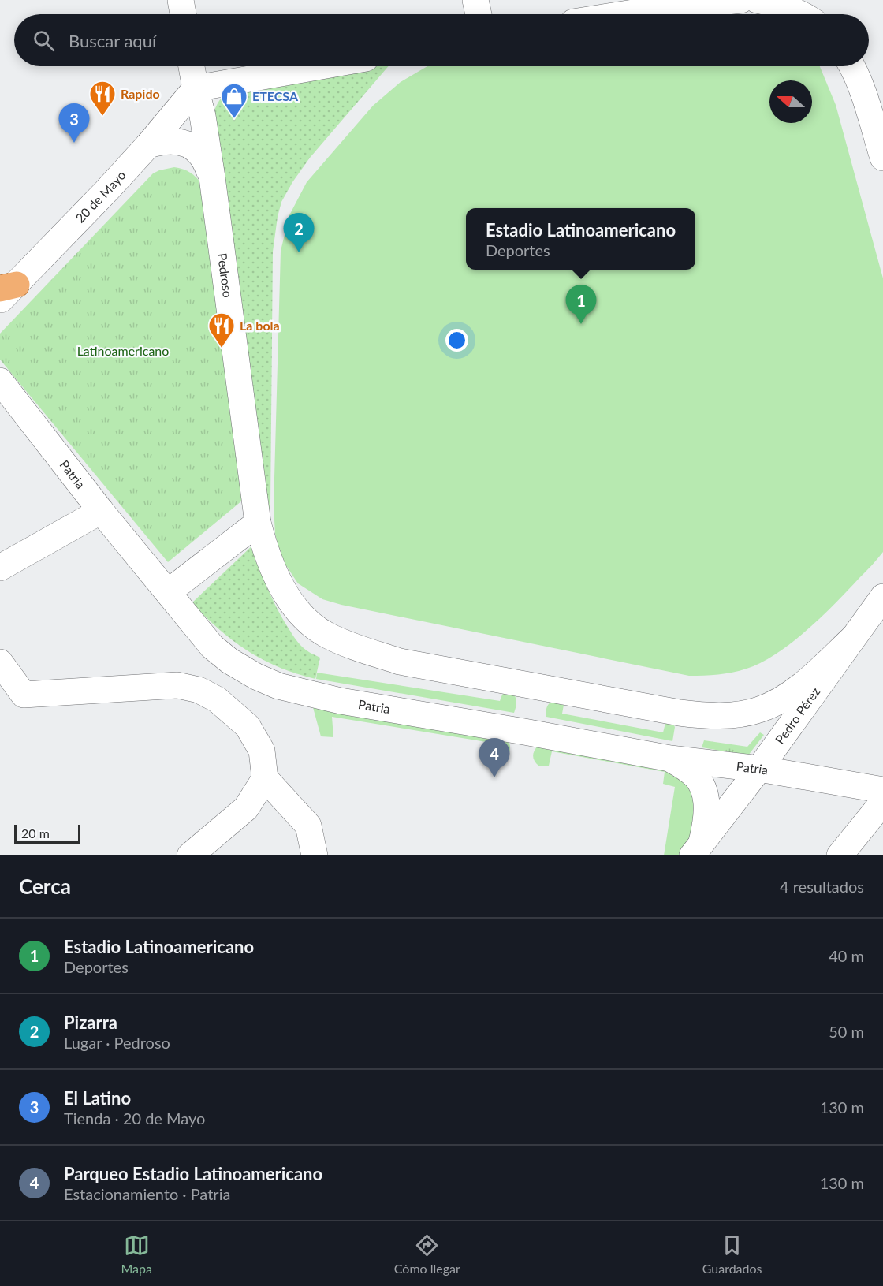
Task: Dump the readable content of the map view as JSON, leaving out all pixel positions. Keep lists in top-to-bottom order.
{
  "streets": {
    "street": [
      "20 de Mayo",
      "Pedroso",
      "Patria",
      "Pedro Pérez"
    ]
  },
  "crossings": [
    ["20 de Mayo", "Pedroso"],
    ["Patria", "Pedro Pérez"]
  ],
  "parks": ["Latinoamericano"],
  "places": {
    "restaurant": ["Rapido", "La bola"],
    "shop": ["ETECSA"]
  },
  "scale_bar": "20 m",
  "north": "left",
  "page": {
    "search": "Buscar aquí",
    "pins": [
      "3",
      "2",
      "1",
      "4"
    ],
    "popup": ["Estadio Latinoamericano", "Deportes"],
    "scale": "20 m",
    "heading": ["Cerca", "4 resultados"],
    "list": [
      {
        "mark": "1",
        "name": "Estadio Latinoamericano",
        "note": "Deportes",
        "value": "40 m"
      },
      {
        "mark": "2",
        "name": "Pizarra",
        "note": "Lugar · Pedroso",
        "value": "50 m"
      },
      {
        "mark": "3",
        "name": "El Latino",
        "note": "Tienda · 20 de Mayo",
        "value": "130 m"
      },
      {
        "mark": "4",
        "name": "Parqueo Estadio Latinoamericano",
        "note": "Estacionamiento · Patria",
        "value": "130 m"
      }
    ],
    "nav": ["Mapa", "Cómo llegar", "Guardados"]
  }
}
